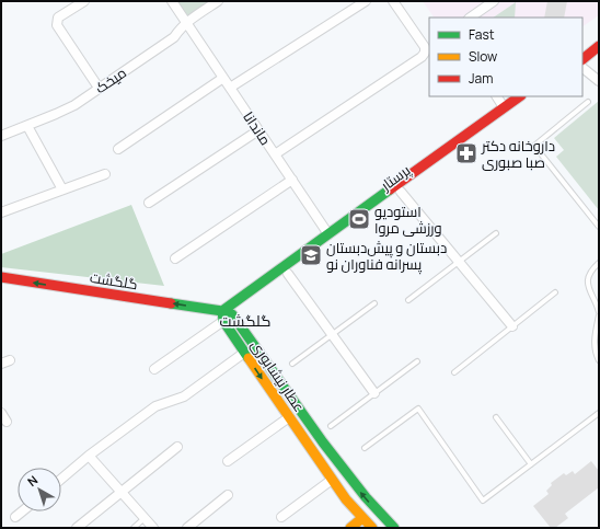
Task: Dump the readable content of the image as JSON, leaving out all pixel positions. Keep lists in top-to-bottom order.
{
  "streets": {
    "main road": ["پرستار", "گلگشت", "عطار نیشابوری"],
    "street": ["میخک", "ماندانا"]
  },
  "crossings": [
    ["میخک", "ماندانا"],
    ["ماندانا", "پرستار"],
    ["پرستار", "گلگشت"],
    ["پرستار", "عطار نیشابوری"],
    ["گلگشت", "عطار نیشابوری"]
  ],
  "one_way": ["گلگشت"],
  "districts": ["گلگشت"],
  "places": {
    "pharmacy": ["داروخانه دکتر صبا صبوری"],
    "sports": ["استودیو ورزشی مروا"],
    "school or university": ["دبستان و پیش‌دبستان پسرانه فناوران نو"]
  },
  "legend": ["Fast", "Slow", "Jam"],
  "north": "top left"
}
